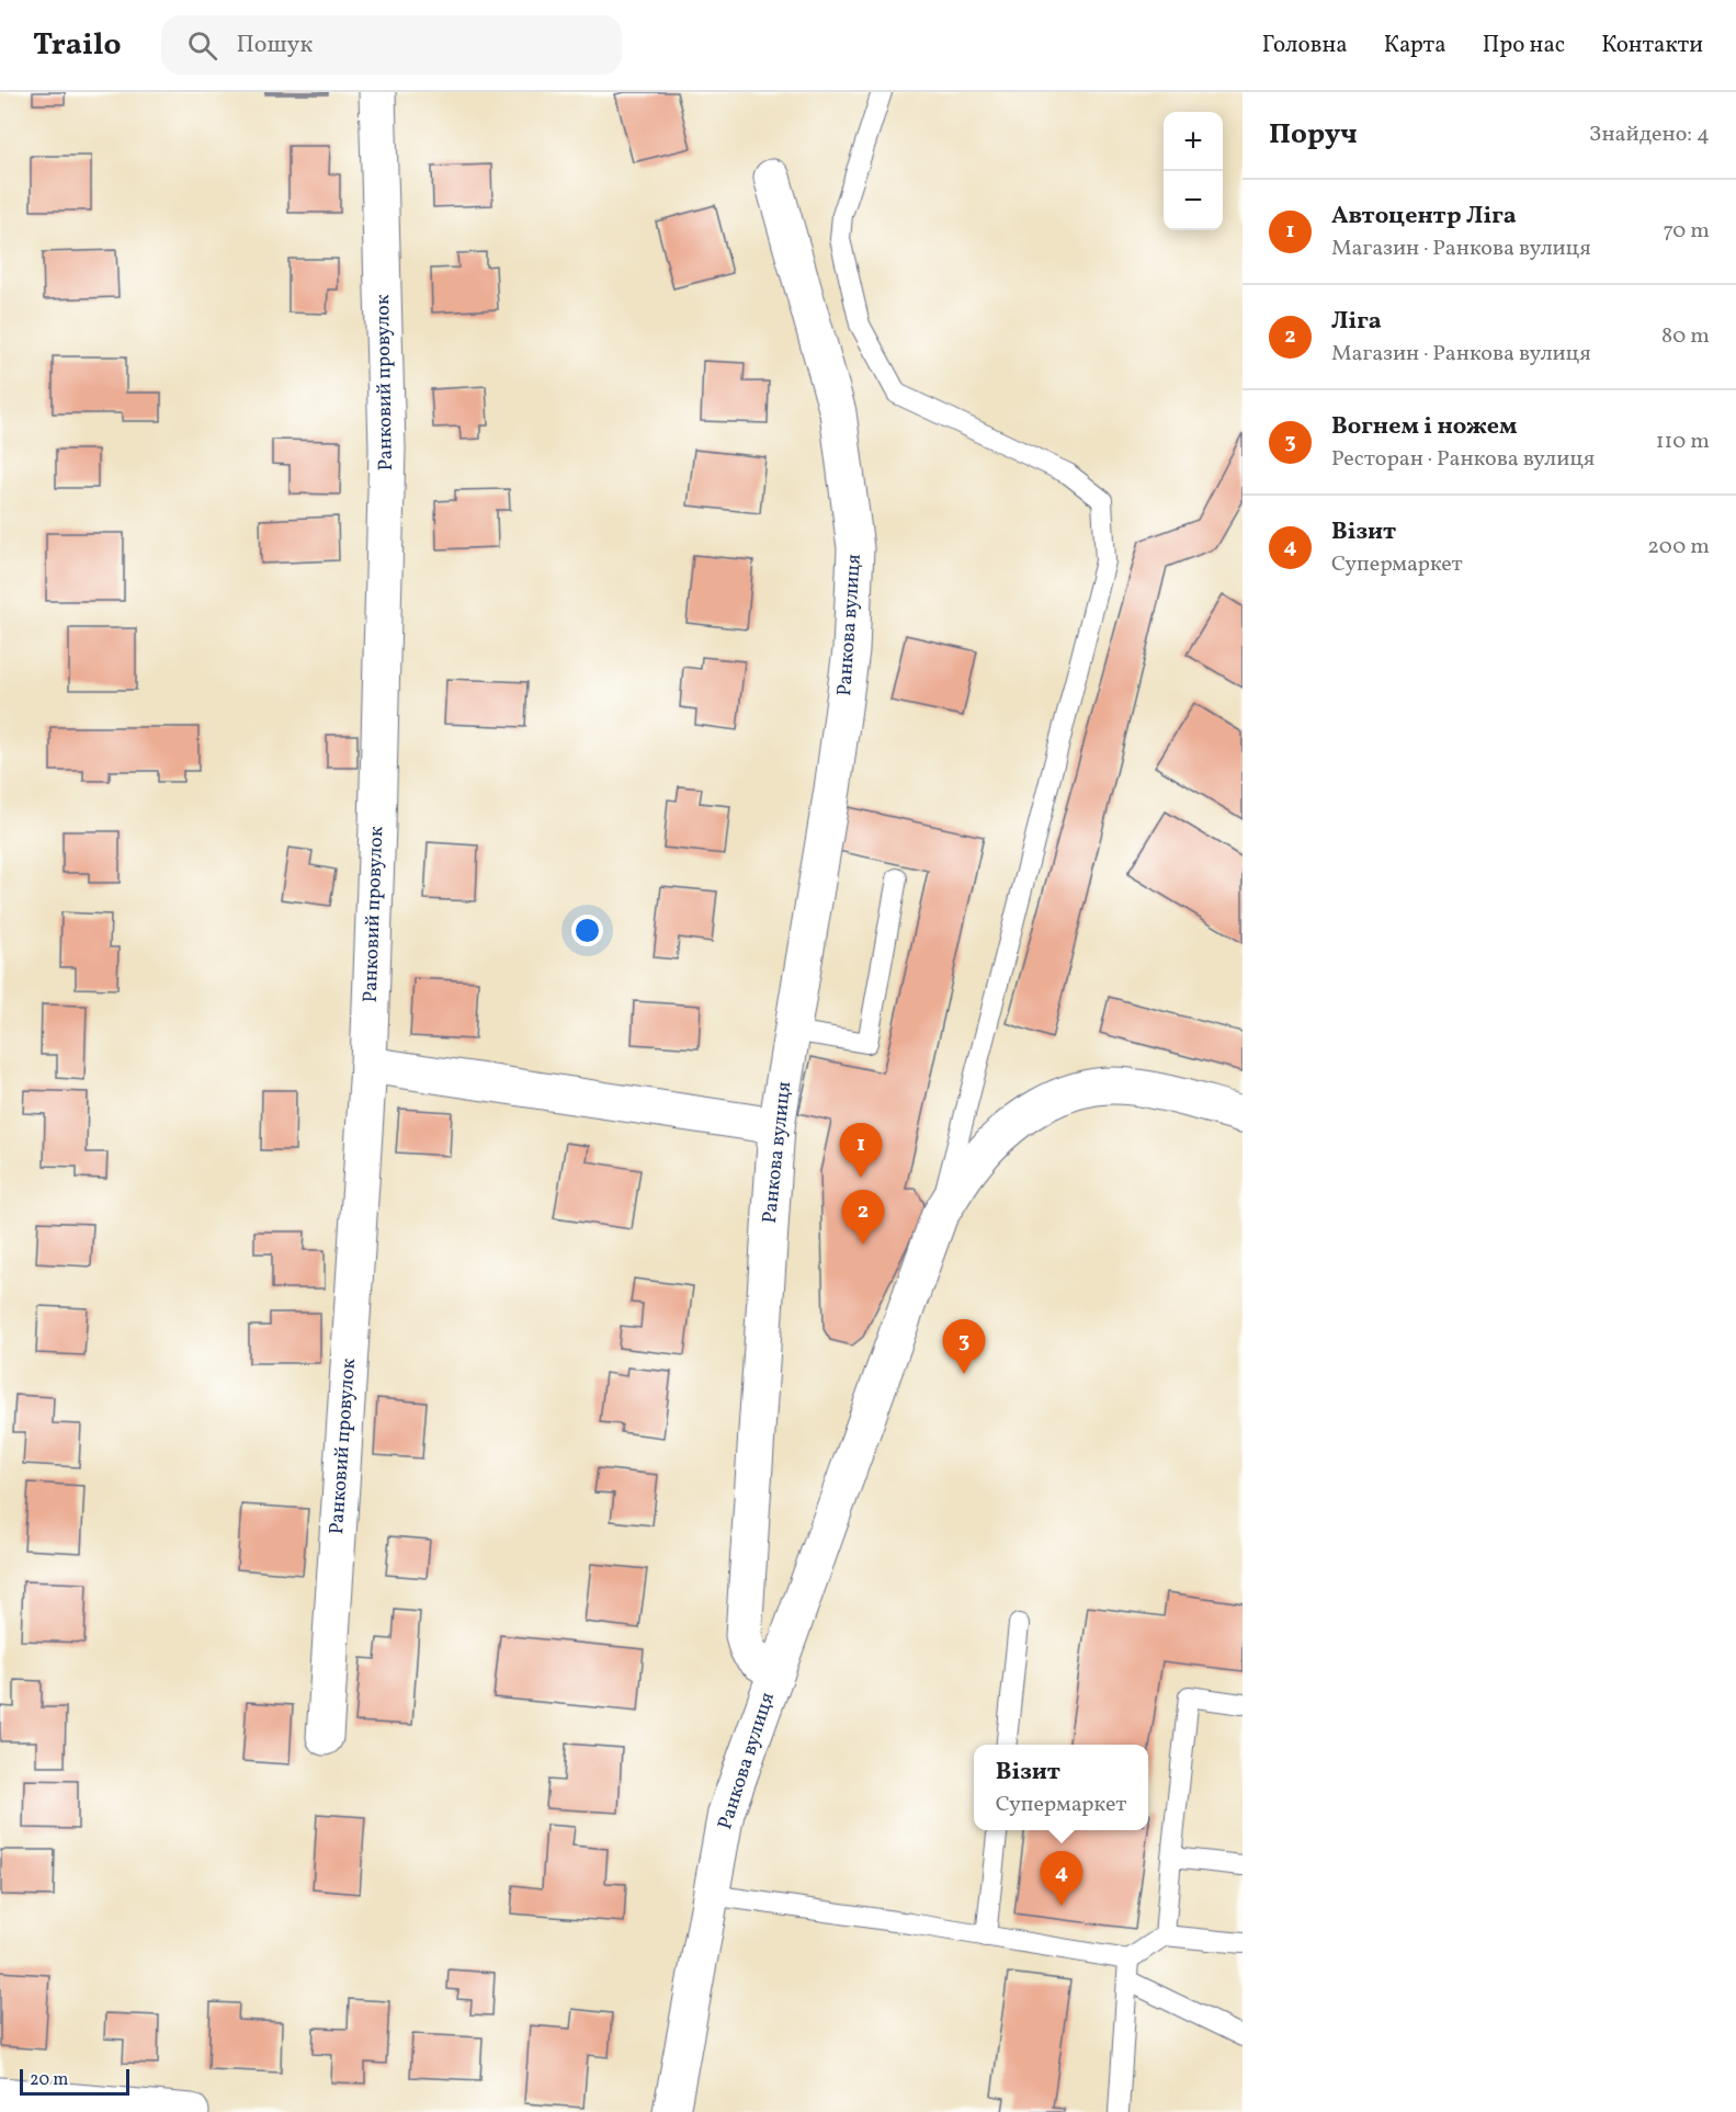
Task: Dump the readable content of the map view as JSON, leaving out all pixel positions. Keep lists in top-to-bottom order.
{
  "streets": {
    "street": ["Ранковий провулок", "Ранкова вулиця"]
  },
  "scale_bar": "20 m",
  "page": {
    "header": "Trailo",
    "search": "Пошук",
    "nav": [
      "Головна",
      "Карта",
      "Про нас",
      "Контакти"
    ],
    "heading": ["Поруч", "Знайдено: 4"],
    "map_buttons": ["+", "−"],
    "list": [
      {
        "mark": "1",
        "name": "Автоцентр Ліга",
        "note": "Магазин · Ранкова вулиця",
        "value": "70 m"
      },
      {
        "mark": "2",
        "name": "Ліга",
        "note": "Магазин · Ранкова вулиця",
        "value": "80 m"
      },
      {
        "mark": "3",
        "name": "Вогнем і ножем",
        "note": "Ресторан · Ранкова вулиця",
        "value": "110 m"
      },
      {
        "mark": "4",
        "name": "Візит",
        "note": "Супермаркет",
        "value": "200 m"
      }
    ],
    "pins": [
      "1",
      "2",
      "3",
      "4"
    ],
    "popup": ["Візит", "Супермаркет"],
    "scale": "20 m"
  }
}
